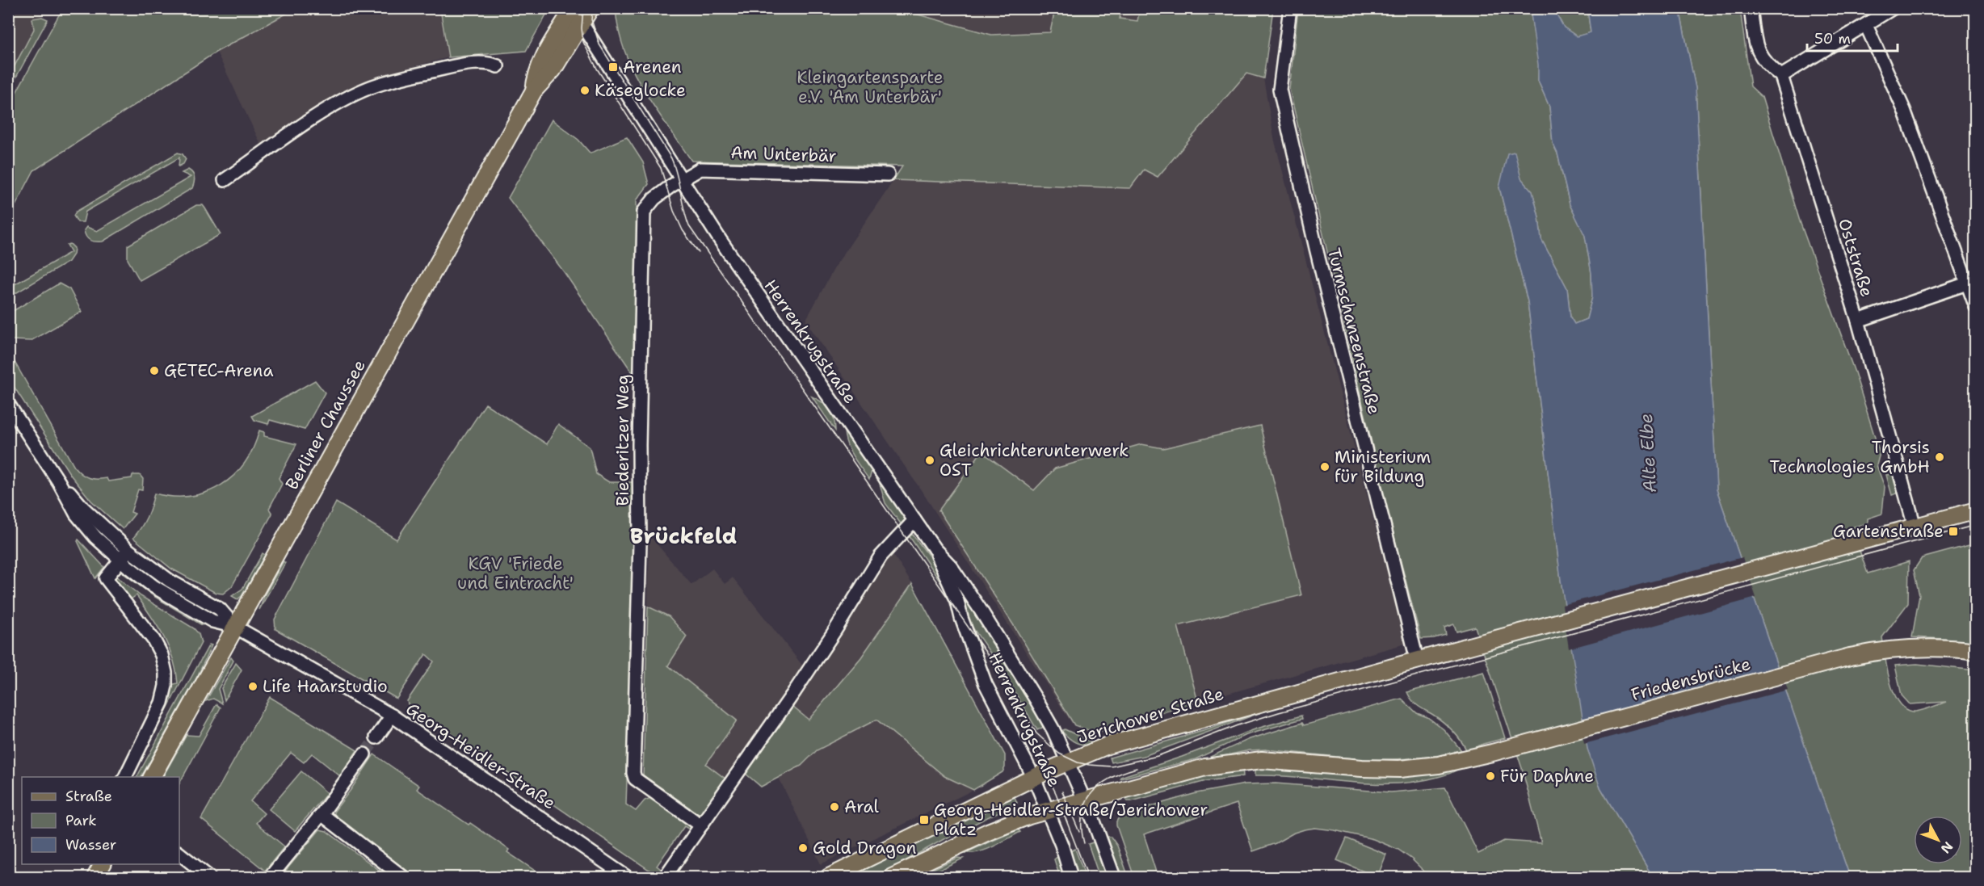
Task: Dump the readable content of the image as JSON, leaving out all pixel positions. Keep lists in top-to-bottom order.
{
  "streets": {
    "main road": ["Berliner Chaussee", "Friedensbrücke", "Jerichower Straße"],
    "street": [
      "Am Unterbär",
      "Oststraße",
      "Turmschanzenstraße",
      "Herrenkrugstraße",
      "Biederitzer Weg",
      "Georg-Heidler-Straße"
    ]
  },
  "crossings": [
    ["Am Unterbär", "Herrenkrugstraße"],
    ["Am Unterbär", "Biederitzer Weg"],
    ["Oststraße", "Jerichower Straße"],
    ["Turmschanzenstraße", "Jerichower Straße"],
    ["Herrenkrugstraße", "Berliner Chaussee"],
    ["Herrenkrugstraße", "Biederitzer Weg"],
    ["Herrenkrugstraße", "Friedensbrücke"],
    ["Herrenkrugstraße", "Jerichower Straße"],
    ["Berliner Chaussee", "Georg-Heidler-Straße"]
  ],
  "districts": ["Brückfeld"],
  "water": ["Alte Elbe"],
  "parks": ["Kleingartensparte e.V. 'Am Unterbär'", "KGV 'Friede und Eintracht'"],
  "places": {
    "transit": ["Arenen", "Gartenstraße", "Georg-Heidler-Straße/Jerichower Platz"],
    "other": [
      "Käseglocke",
      "GETEC-Arena",
      "Thorsis Technologies GmbH",
      "Gleichrichterunterwerk OST",
      "Ministerium für Bildung",
      "Life Haarstudio",
      "Für Daphne",
      "Aral",
      "Gold Dragon"
    ]
  },
  "legend": ["Straße", "Park", "Wasser"],
  "scale_bar": "50 m",
  "north": "bottom right"
}
